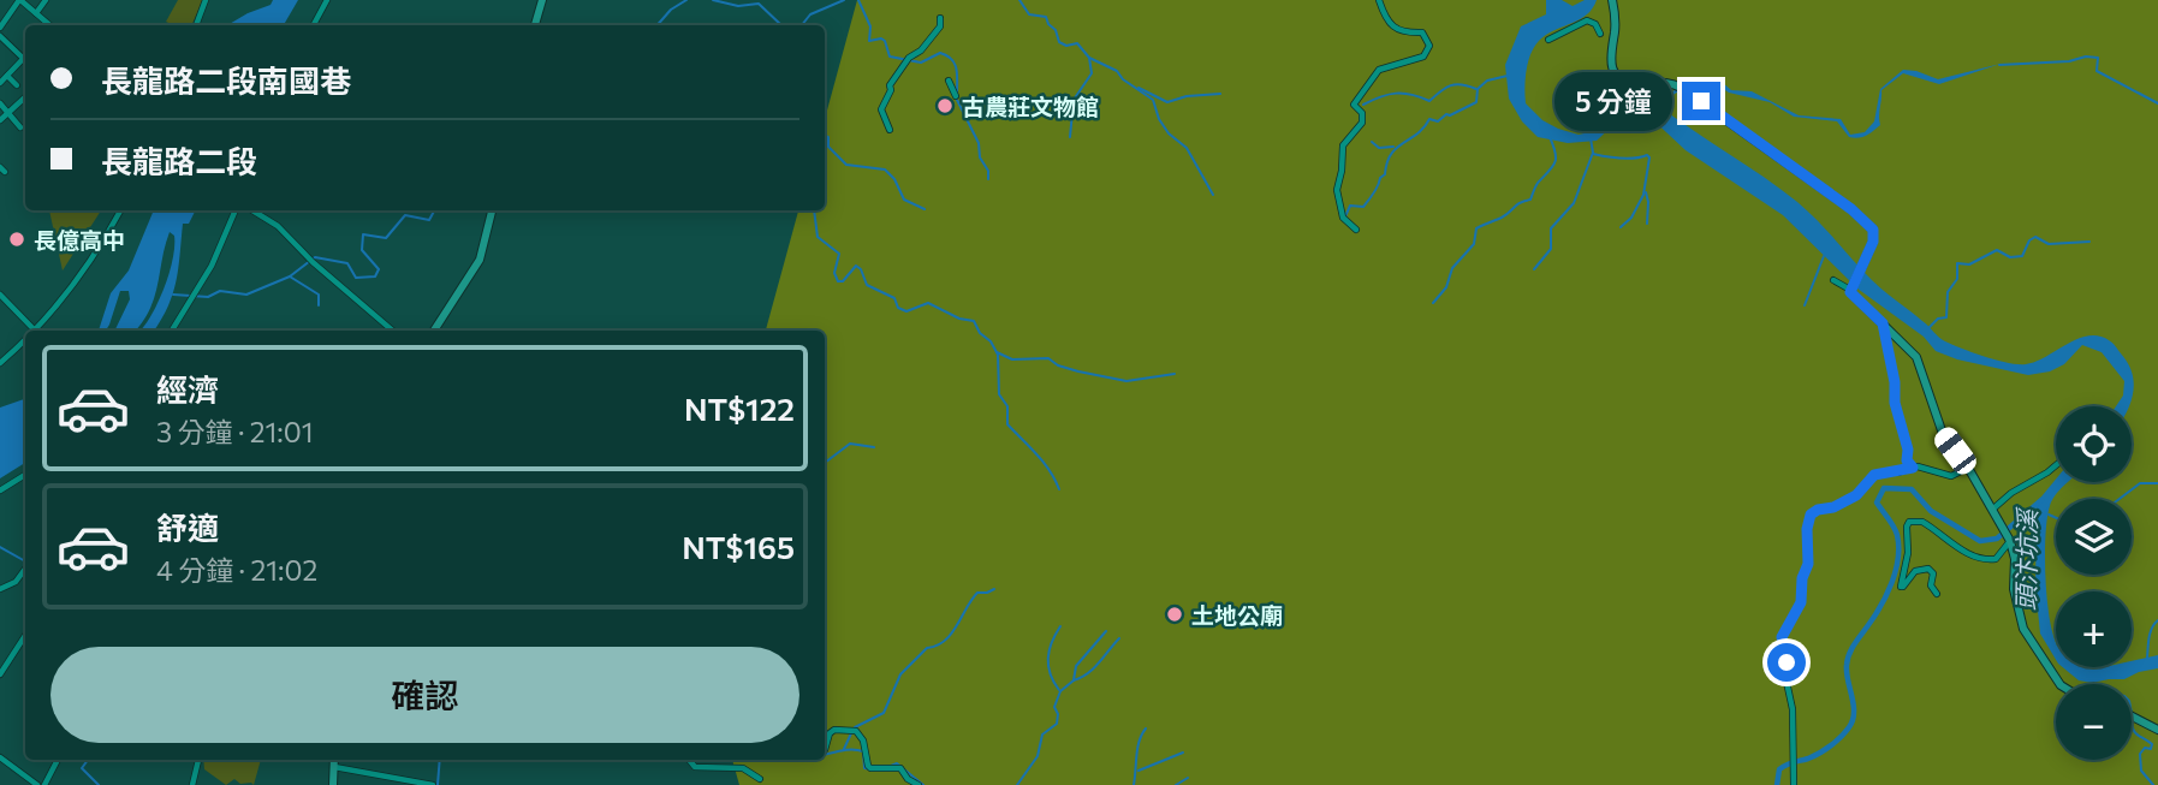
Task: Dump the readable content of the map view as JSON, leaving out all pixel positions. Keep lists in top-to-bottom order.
{
  "water": ["頭汴坑溪"],
  "places": ["古農莊文物館", "長億高中", "土地公廟"],
  "page": {
    "banner": ["長龍路二段南國巷", "長龍路二段"],
    "bubble": "5 分鐘",
    "list": [
      {
        "name": "經濟",
        "note": "3 分鐘 · 21:01",
        "value": "NT$122"
      },
      {
        "name": "舒適",
        "note": "4 分鐘 · 21:02",
        "value": "NT$165"
      }
    ],
    "map_buttons": ["+", "−"],
    "buttons": "確認"
  }
}
